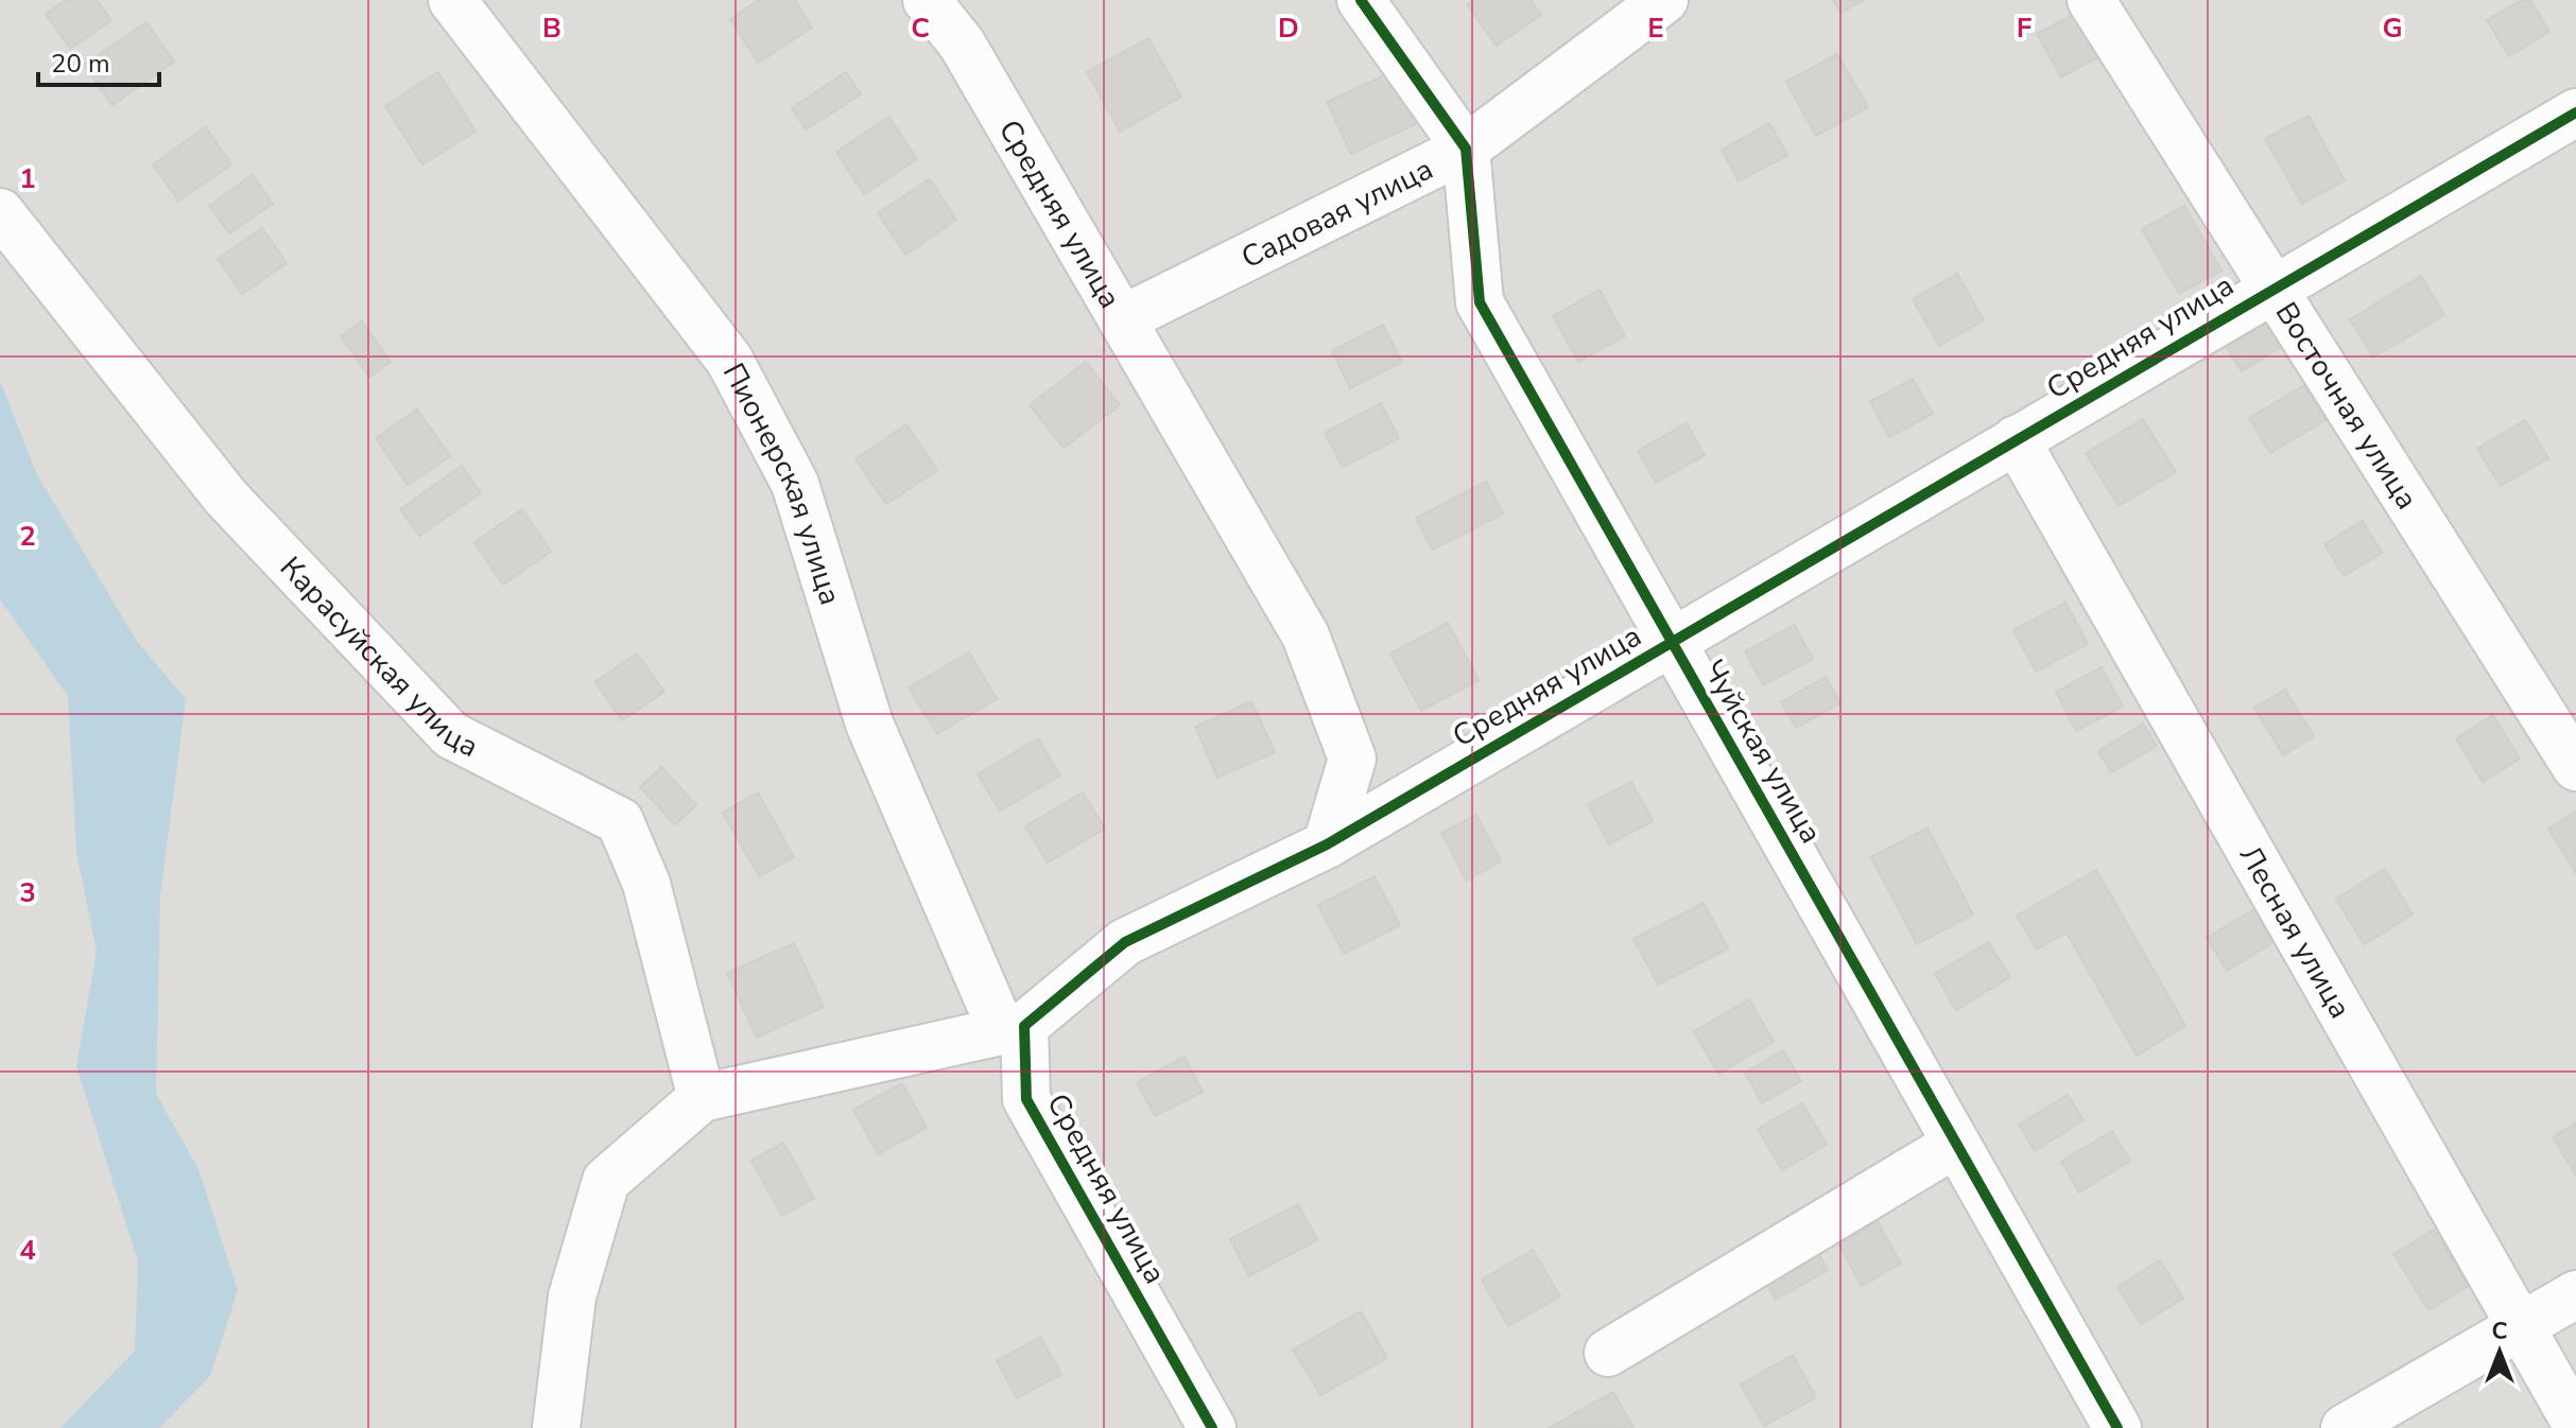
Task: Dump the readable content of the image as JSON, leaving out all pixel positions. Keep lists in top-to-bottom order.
{
  "streets": {
    "street": [
      "Средняя улица",
      "Садовая улица",
      "Восточная улица",
      "Пионерская улица",
      "Карасуйская улица",
      "Чуйская улица",
      "Лесная улица"
    ]
  },
  "crossings": [
    ["Средняя улица", "Садовая улица"],
    ["Средняя улица", "Восточная улица"],
    ["Средняя улица", "Пионерская улица"],
    ["Средняя улица", "Чуйская улица"],
    ["Средняя улица", "Лесная улица"],
    ["Садовая улица", "Чуйская улица"]
  ],
  "scale_bar": "20 m",
  "north": "top",
  "grid": {
    "columns": [
      "B",
      "C",
      "D",
      "E",
      "F",
      "G"
    ],
    "rows": [
      "1",
      "2",
      "3",
      "4"
    ]
  }
}
